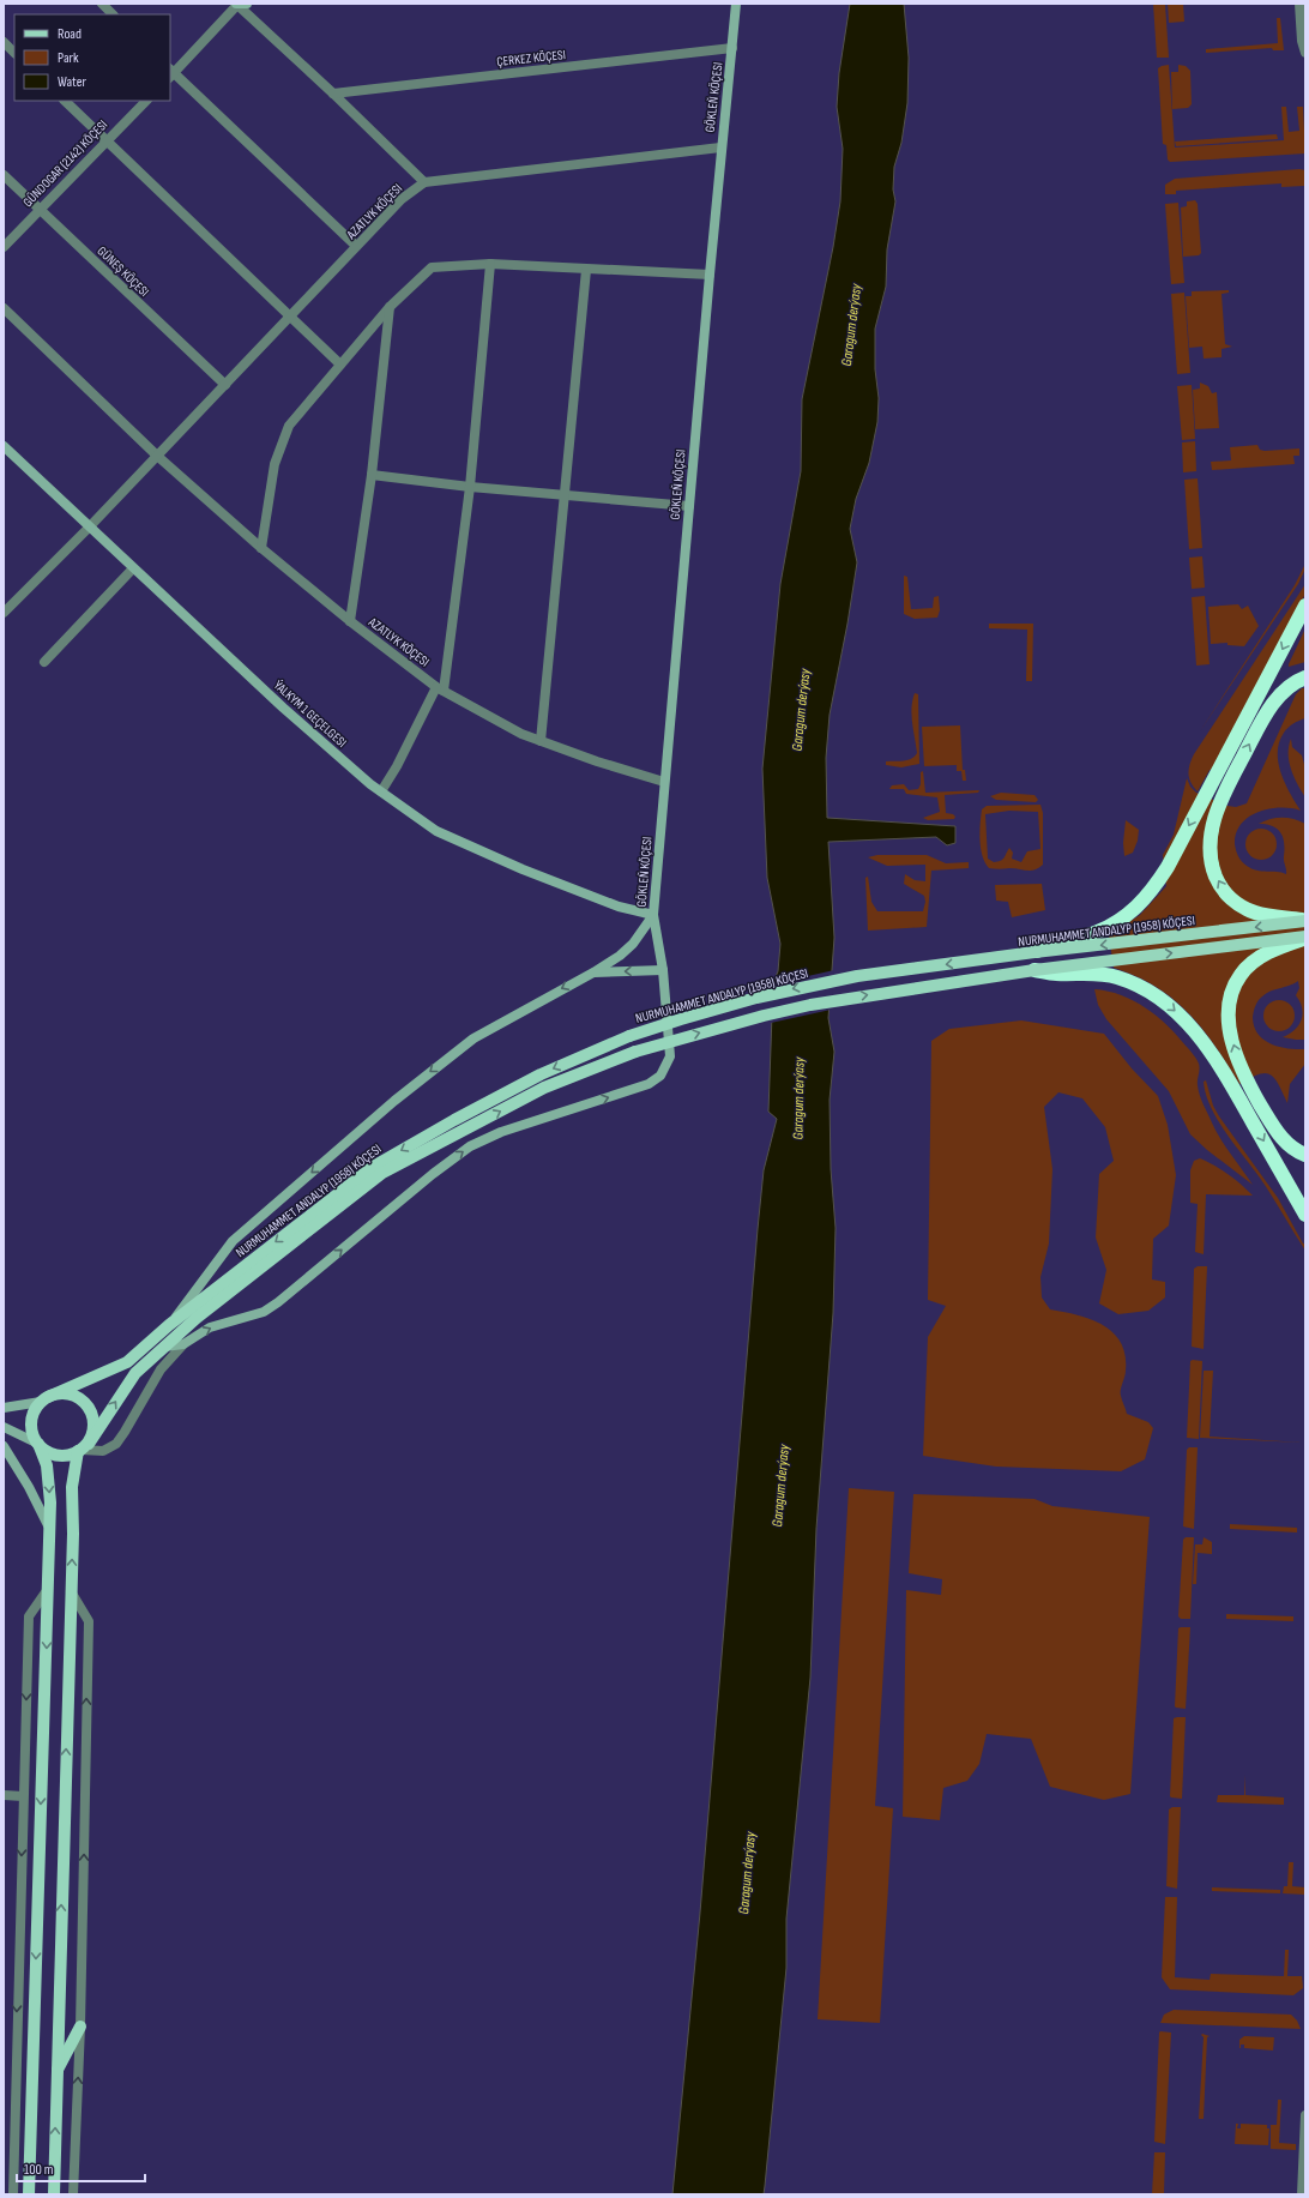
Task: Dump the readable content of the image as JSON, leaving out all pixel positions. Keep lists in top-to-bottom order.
{
  "streets": {
    "main road": ["NURMUHAMMET ANDALYP (1958) KÖÇESI"],
    "street": [
      "ÇERKEZ KÖÇESI",
      "GÖKLEŇ KÖÇESI",
      "GÜNDOGAR (2142) KÖÇESI",
      "AZATLYK KÖÇESI",
      "GÜNEŞ KÖÇESI",
      "ÝALKYM 1 GEÇELGESI"
    ]
  },
  "crossings": [
    ["ÇERKEZ KÖÇESI", "GÖKLEŇ KÖÇESI"],
    ["GÖKLEŇ KÖÇESI", "AZATLYK KÖÇESI"],
    ["GÖKLEŇ KÖÇESI", "ÝALKYM 1 GEÇELGESI"],
    ["GÖKLEŇ KÖÇESI", "NURMUHAMMET ANDALYP (1958) KÖÇESI"],
    ["GÜNDOGAR (2142) KÖÇESI", "GÜNEŞ KÖÇESI"],
    ["AZATLYK KÖÇESI", "GÜNEŞ KÖÇESI"],
    ["AZATLYK KÖÇESI", "ÝALKYM 1 GEÇELGESI"]
  ],
  "water": ["Garagum derýasy"],
  "legend": ["Road", "Park", "Water"],
  "scale_bar": "100 m"
}
